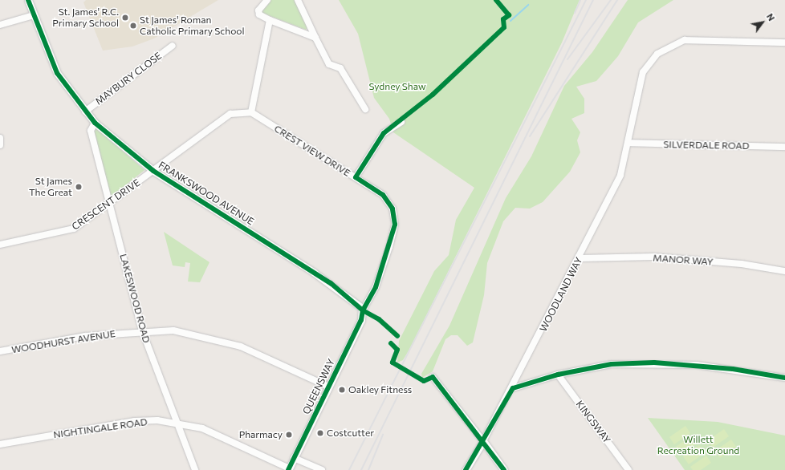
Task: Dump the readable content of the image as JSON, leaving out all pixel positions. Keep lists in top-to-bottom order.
{
  "streets": {
    "street": [
      "MAYBURY CLOSE",
      "SILVERDALE ROAD",
      "CREST VIEW DRIVE",
      "FRANKSWOOD AVENUE",
      "CRESCENT DRIVE",
      "MANOR WAY",
      "WOODLAND WAY",
      "LAKESWOOD ROAD",
      "WOODHURST AVENUE",
      "QUEENSWAY",
      "KINGSWAY",
      "NIGHTINGALE ROAD"
    ]
  },
  "crossings": [
    ["MAYBURY CLOSE", "FRANKSWOOD AVENUE"],
    ["SILVERDALE ROAD", "WOODLAND WAY"],
    ["CREST VIEW DRIVE", "FRANKSWOOD AVENUE"],
    ["CREST VIEW DRIVE", "QUEENSWAY"],
    ["FRANKSWOOD AVENUE", "CRESCENT DRIVE"],
    ["FRANKSWOOD AVENUE", "LAKESWOOD ROAD"],
    ["FRANKSWOOD AVENUE", "QUEENSWAY"],
    ["CRESCENT DRIVE", "LAKESWOOD ROAD"],
    ["MANOR WAY", "WOODLAND WAY"],
    ["LAKESWOOD ROAD", "WOODHURST AVENUE"],
    ["LAKESWOOD ROAD", "NIGHTINGALE ROAD"],
    ["WOODHURST AVENUE", "QUEENSWAY"],
    ["QUEENSWAY", "NIGHTINGALE ROAD"]
  ],
  "parks": ["Sydney Shaw", "Willett Recreation Ground"],
  "places": [
    "St. James' R.C. Primary School",
    "St James' Roman Catholic Primary School",
    "St James The Great",
    "Oakley Fitness",
    "Costcutter",
    "Pharmacy"
  ],
  "north": "top right"
}
